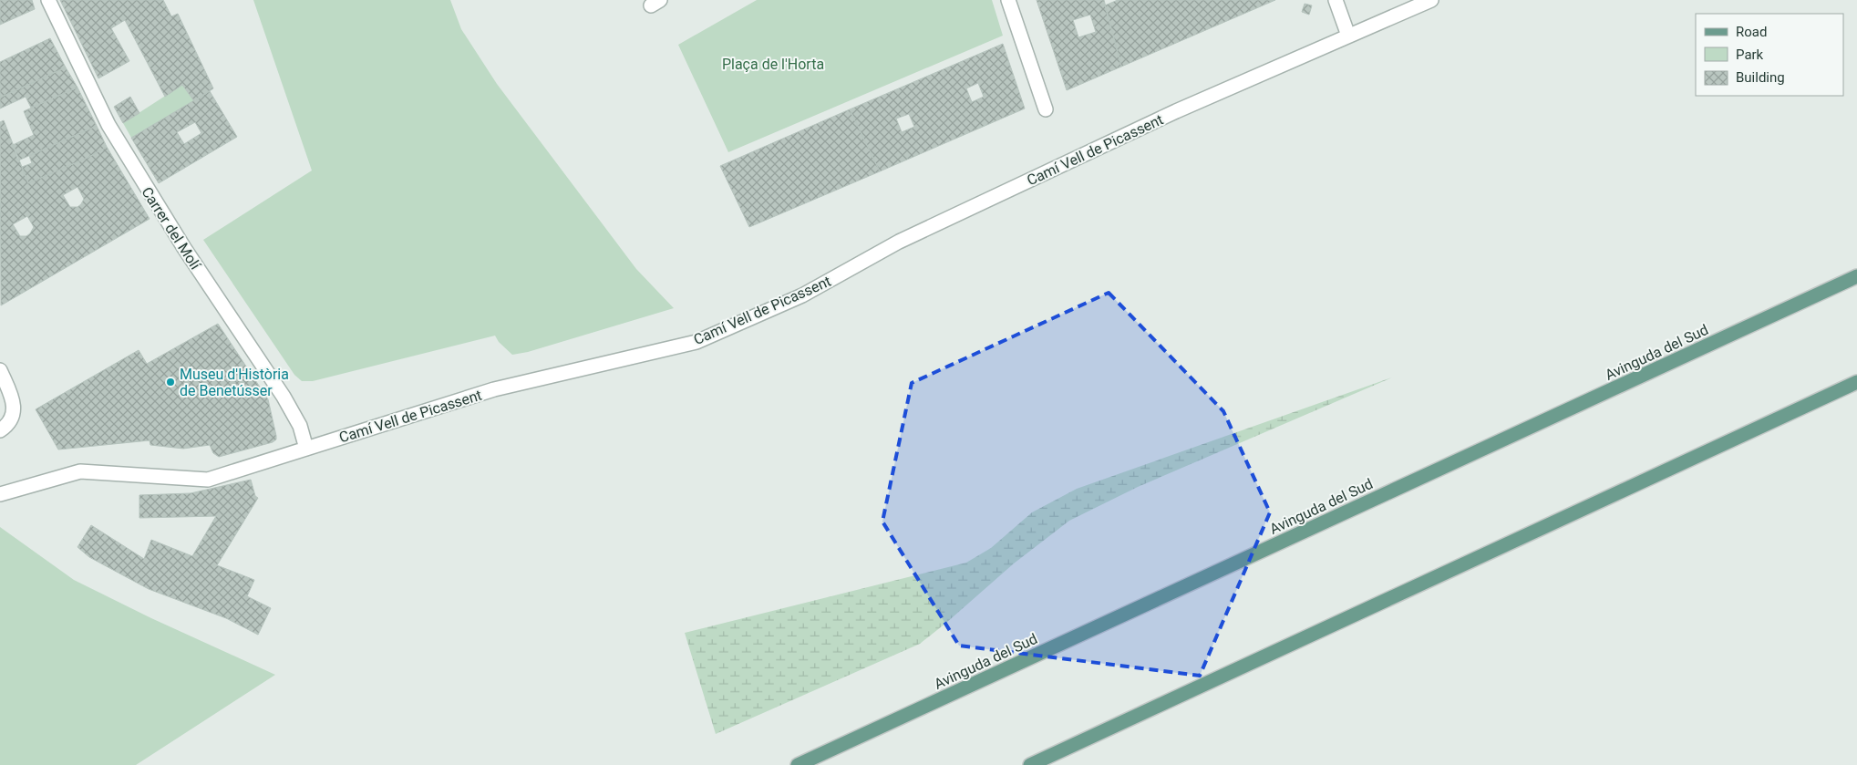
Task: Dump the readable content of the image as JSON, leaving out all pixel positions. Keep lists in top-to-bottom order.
{
  "streets": {
    "main road": ["Avinguda del Sud"],
    "street": ["Camí Vell de Picassent", "Carrer del Molí"]
  },
  "crossings": [
    ["Camí Vell de Picassent", "Carrer del Molí"]
  ],
  "parks": ["Plaça de l'Horta"],
  "places": ["Museu d'Història de Benetússer"],
  "legend": ["Road", "Park", "Building"]
}
